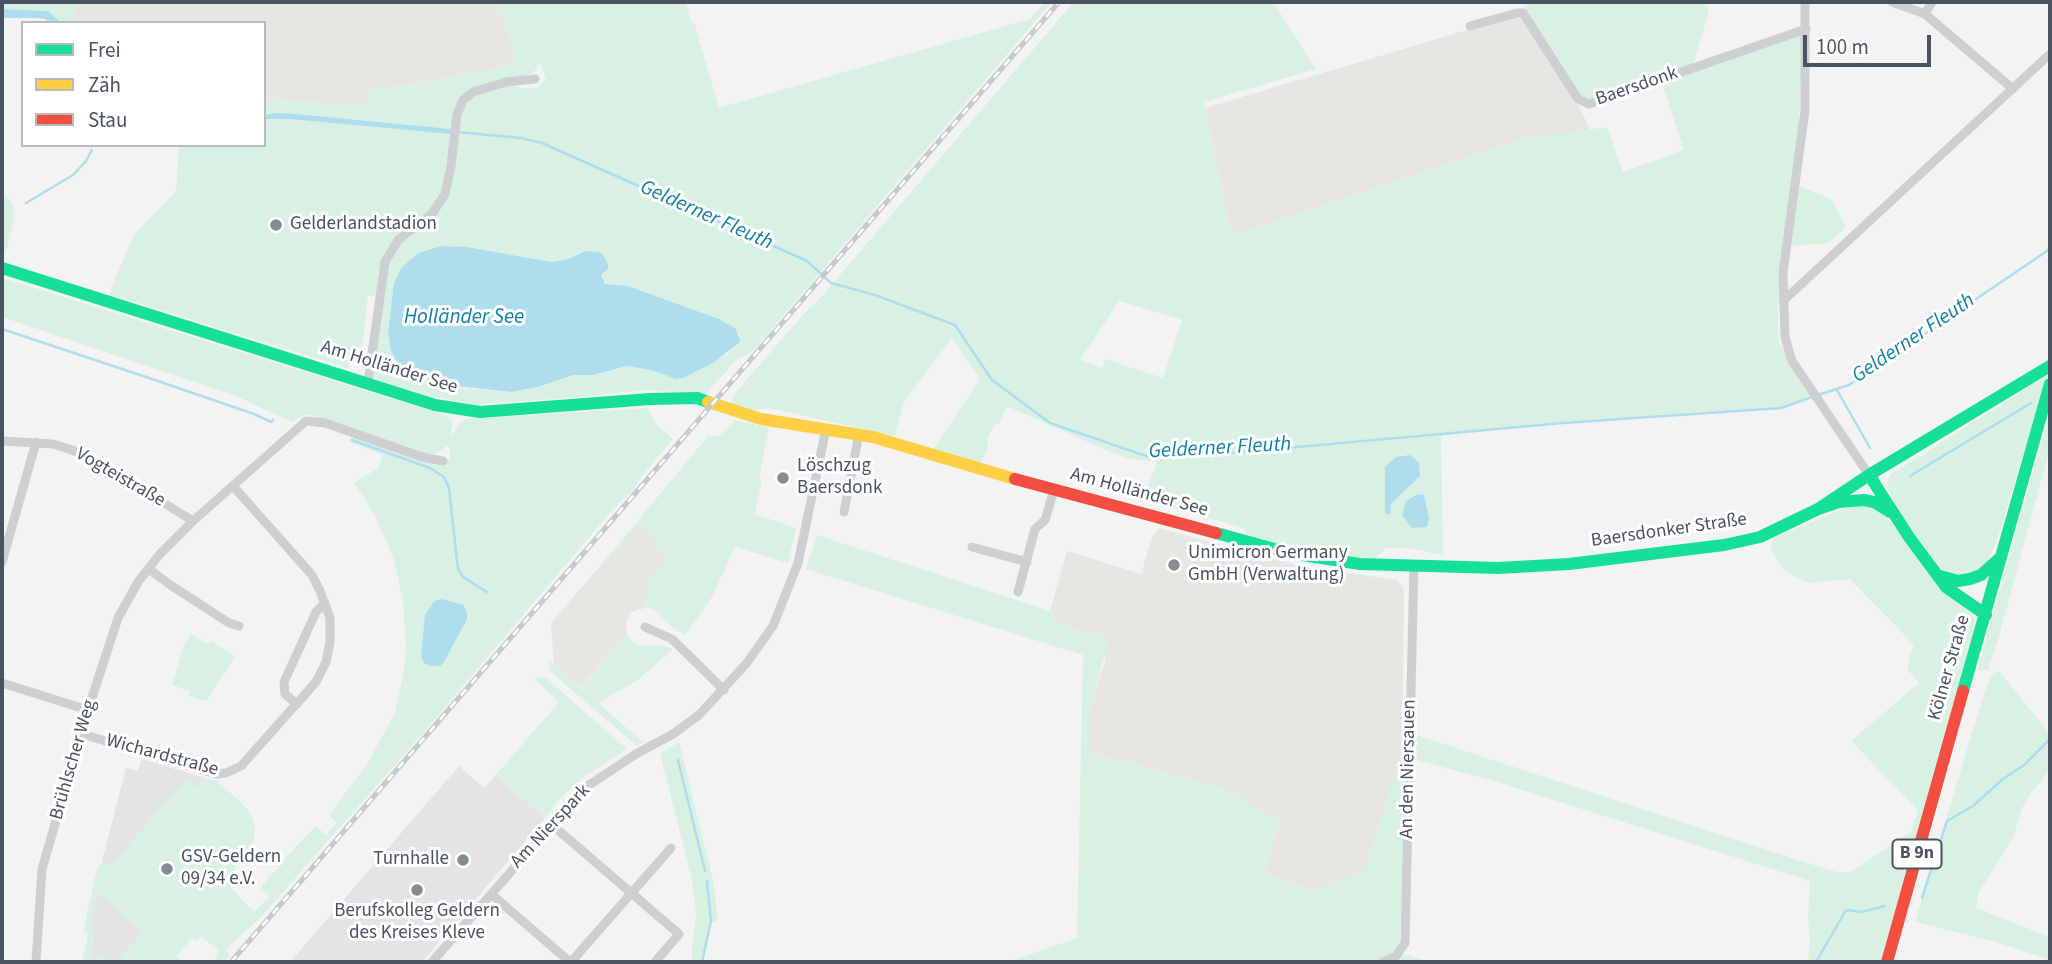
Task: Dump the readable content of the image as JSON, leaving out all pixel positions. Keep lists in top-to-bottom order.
{
  "streets": {
    "street": [
      "Baersdonk",
      "Am Holländer See",
      "Vogteistraße",
      "Baersdonker Straße",
      "Kölner Straße",
      "Wichardstraße",
      "Brühlscher Weg",
      "An den Niersauen",
      "Am Nierspark",
      "B 9n"
    ]
  },
  "crossings": [
    ["Am Holländer See", "Baersdonker Straße"],
    ["Am Holländer See", "An den Niersauen"],
    ["Am Holländer See", "Am Nierspark"],
    ["Vogteistraße", "Brühlscher Weg"],
    ["Baersdonker Straße", "An den Niersauen"],
    ["Wichardstraße", "Brühlscher Weg"]
  ],
  "water": ["Gelderner Fleuth", "Holländer See"],
  "places": [
    "Gelderlandstadion",
    "Löschzug Baersdonk",
    "Unimicron Germany GmbH (Verwaltung)",
    "Turnhalle",
    "GSV-Geldern 09/34 e.V.",
    "Berufskolleg Geldern des Kreises Kleve"
  ],
  "legend": ["Frei", "Zäh", "Stau"],
  "scale_bar": "100 m"
}
